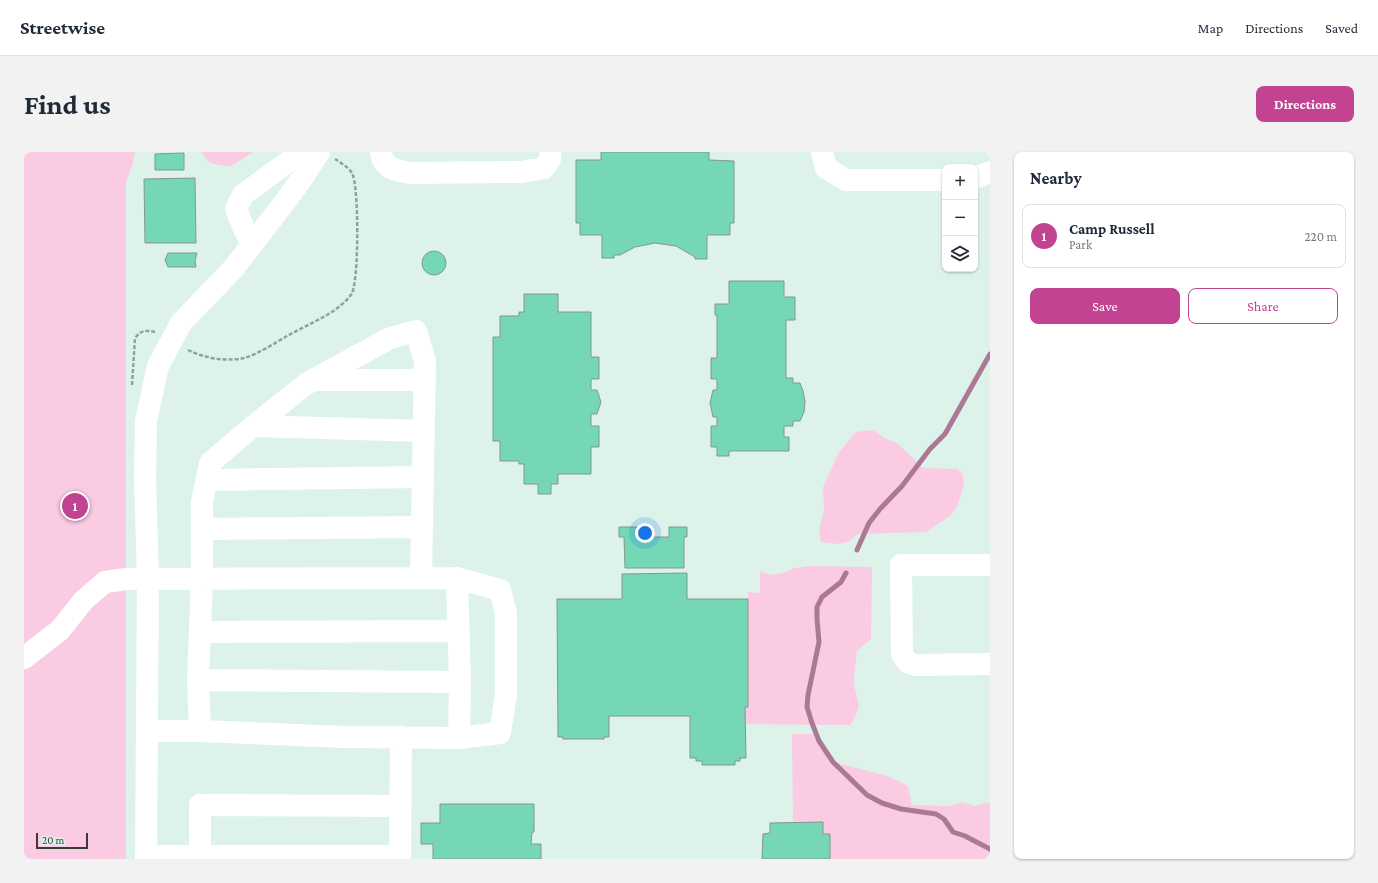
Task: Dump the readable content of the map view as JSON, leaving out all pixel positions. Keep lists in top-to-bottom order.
{
  "scale_bar": "20 m",
  "page": {
    "header": "Streetwise",
    "nav": ["Map", "Directions", "Saved"],
    "buttons": [
      "Directions",
      ["Save", "Share"]
    ],
    "title": "Find us",
    "heading": "Nearby",
    "map_buttons": ["+", "−"],
    "list": [
      {
        "mark": "1",
        "name": "Camp Russell",
        "note": "Park",
        "value": "220 m"
      }
    ],
    "pins": "1",
    "scale": "20 m"
  }
}
